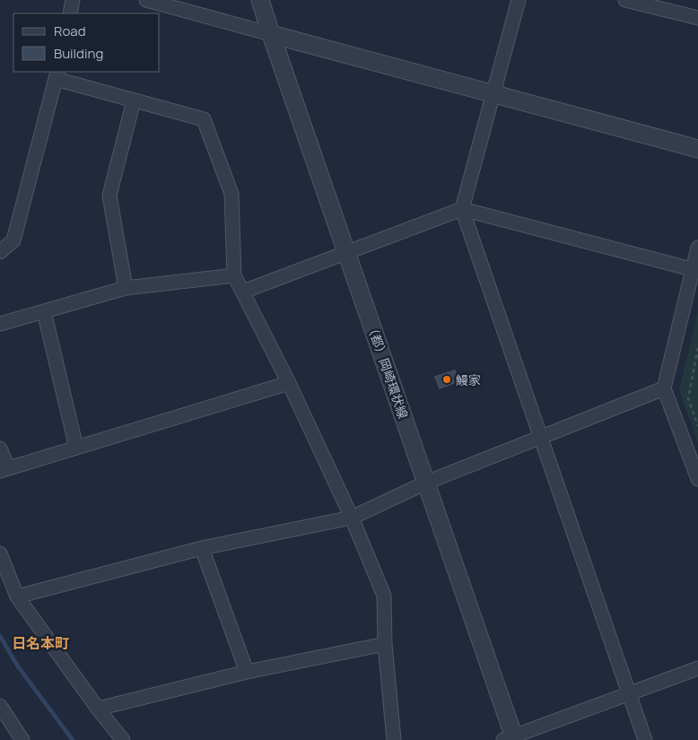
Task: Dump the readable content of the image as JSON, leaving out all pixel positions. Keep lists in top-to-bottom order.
{
  "streets": {
    "street": ["（都）岡崎環状線"]
  },
  "districts": ["日名本町"],
  "places": ["鰻家"],
  "legend": ["Road", "Building"]
}
